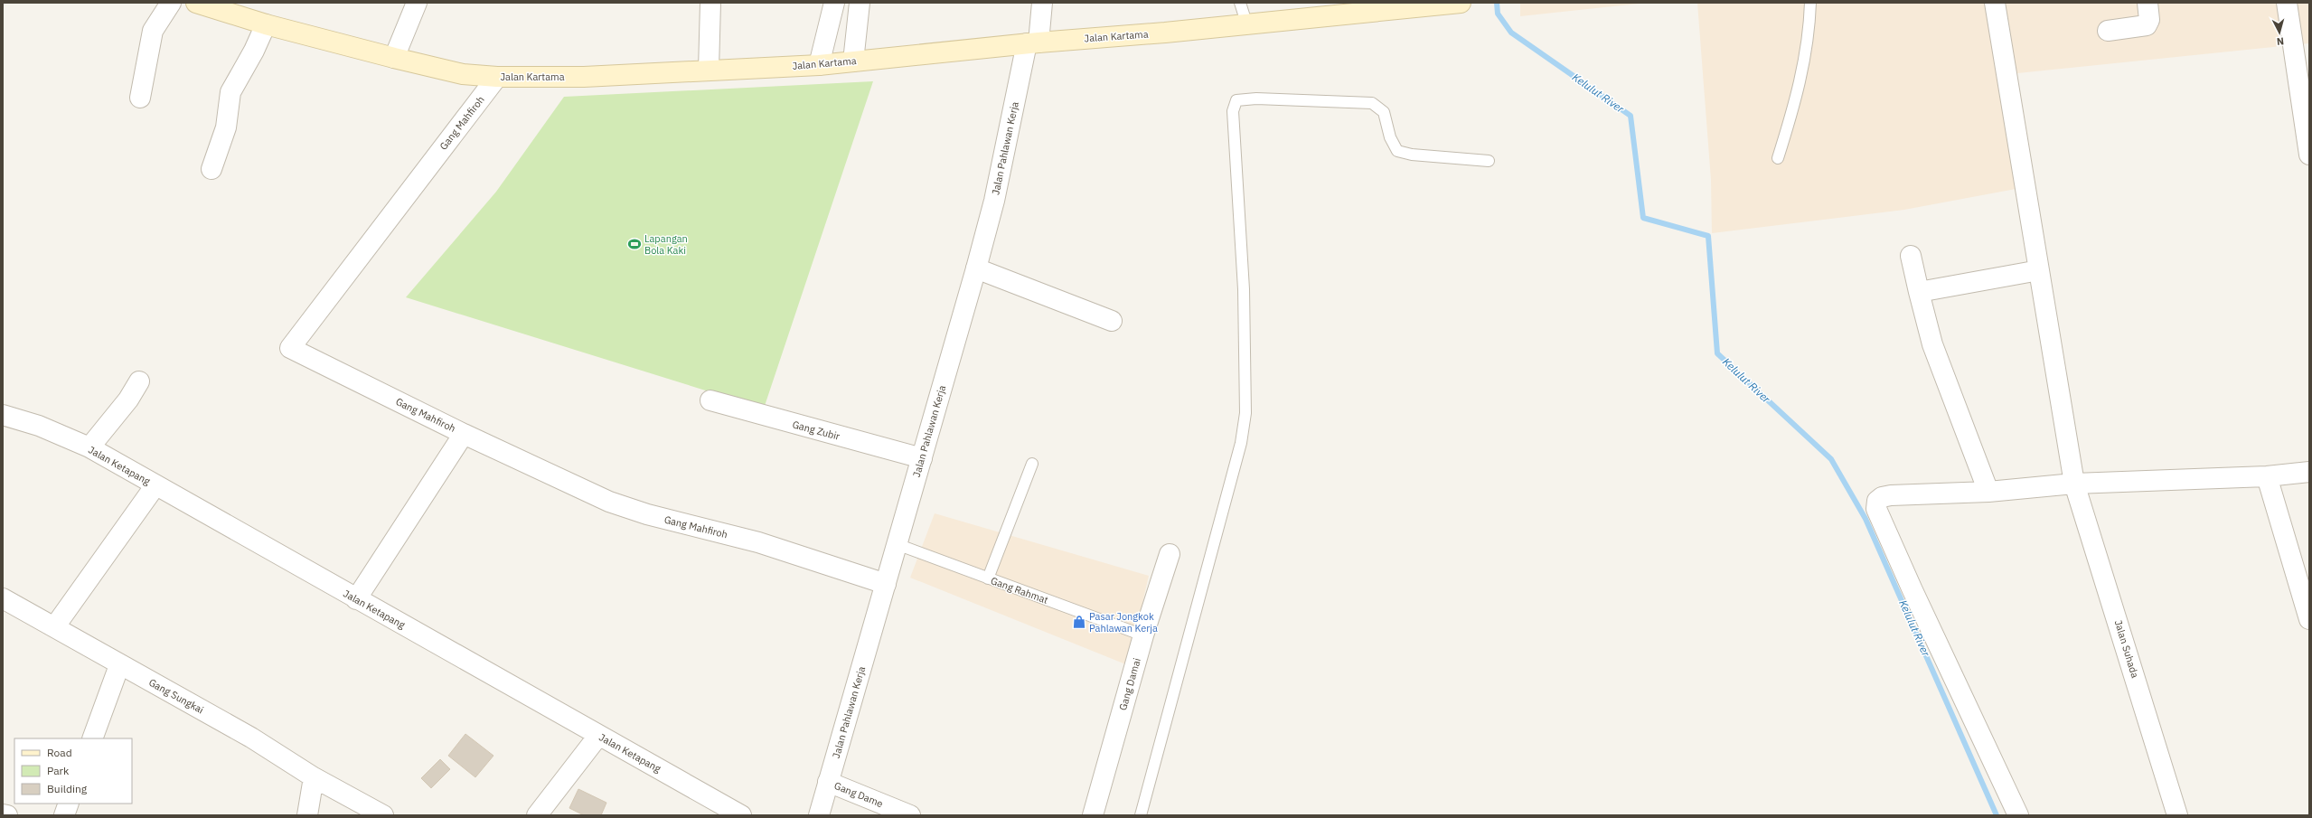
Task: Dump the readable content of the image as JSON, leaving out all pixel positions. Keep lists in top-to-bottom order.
{
  "streets": {
    "main road": ["Jalan Kartama"],
    "street": [
      "Gang Mahfiroh",
      "Jalan Pahlawan Kerja",
      "Gang Zubir",
      "Jalan Ketapang",
      "Jalan Suhada",
      "Gang Damai",
      "Gang Sungkai",
      "Gang Dame"
    ],
    "lane": ["Gang Rahmat"]
  },
  "crossings": [
    ["Jalan Kartama", "Gang Mahfiroh"],
    ["Jalan Kartama", "Jalan Pahlawan Kerja"],
    ["Gang Mahfiroh", "Jalan Pahlawan Kerja"],
    ["Jalan Pahlawan Kerja", "Gang Zubir"],
    ["Jalan Pahlawan Kerja", "Gang Rahmat"],
    ["Jalan Pahlawan Kerja", "Gang Dame"],
    ["Gang Rahmat", "Gang Damai"]
  ],
  "water": ["Kelulut River"],
  "places": {
    "sports": ["Lapangan Bola Kaki"],
    "shop": ["Pasar Jongkok Pahlawan Kerja"]
  },
  "legend": ["Road", "Park", "Building"],
  "north": "bottom"
}
